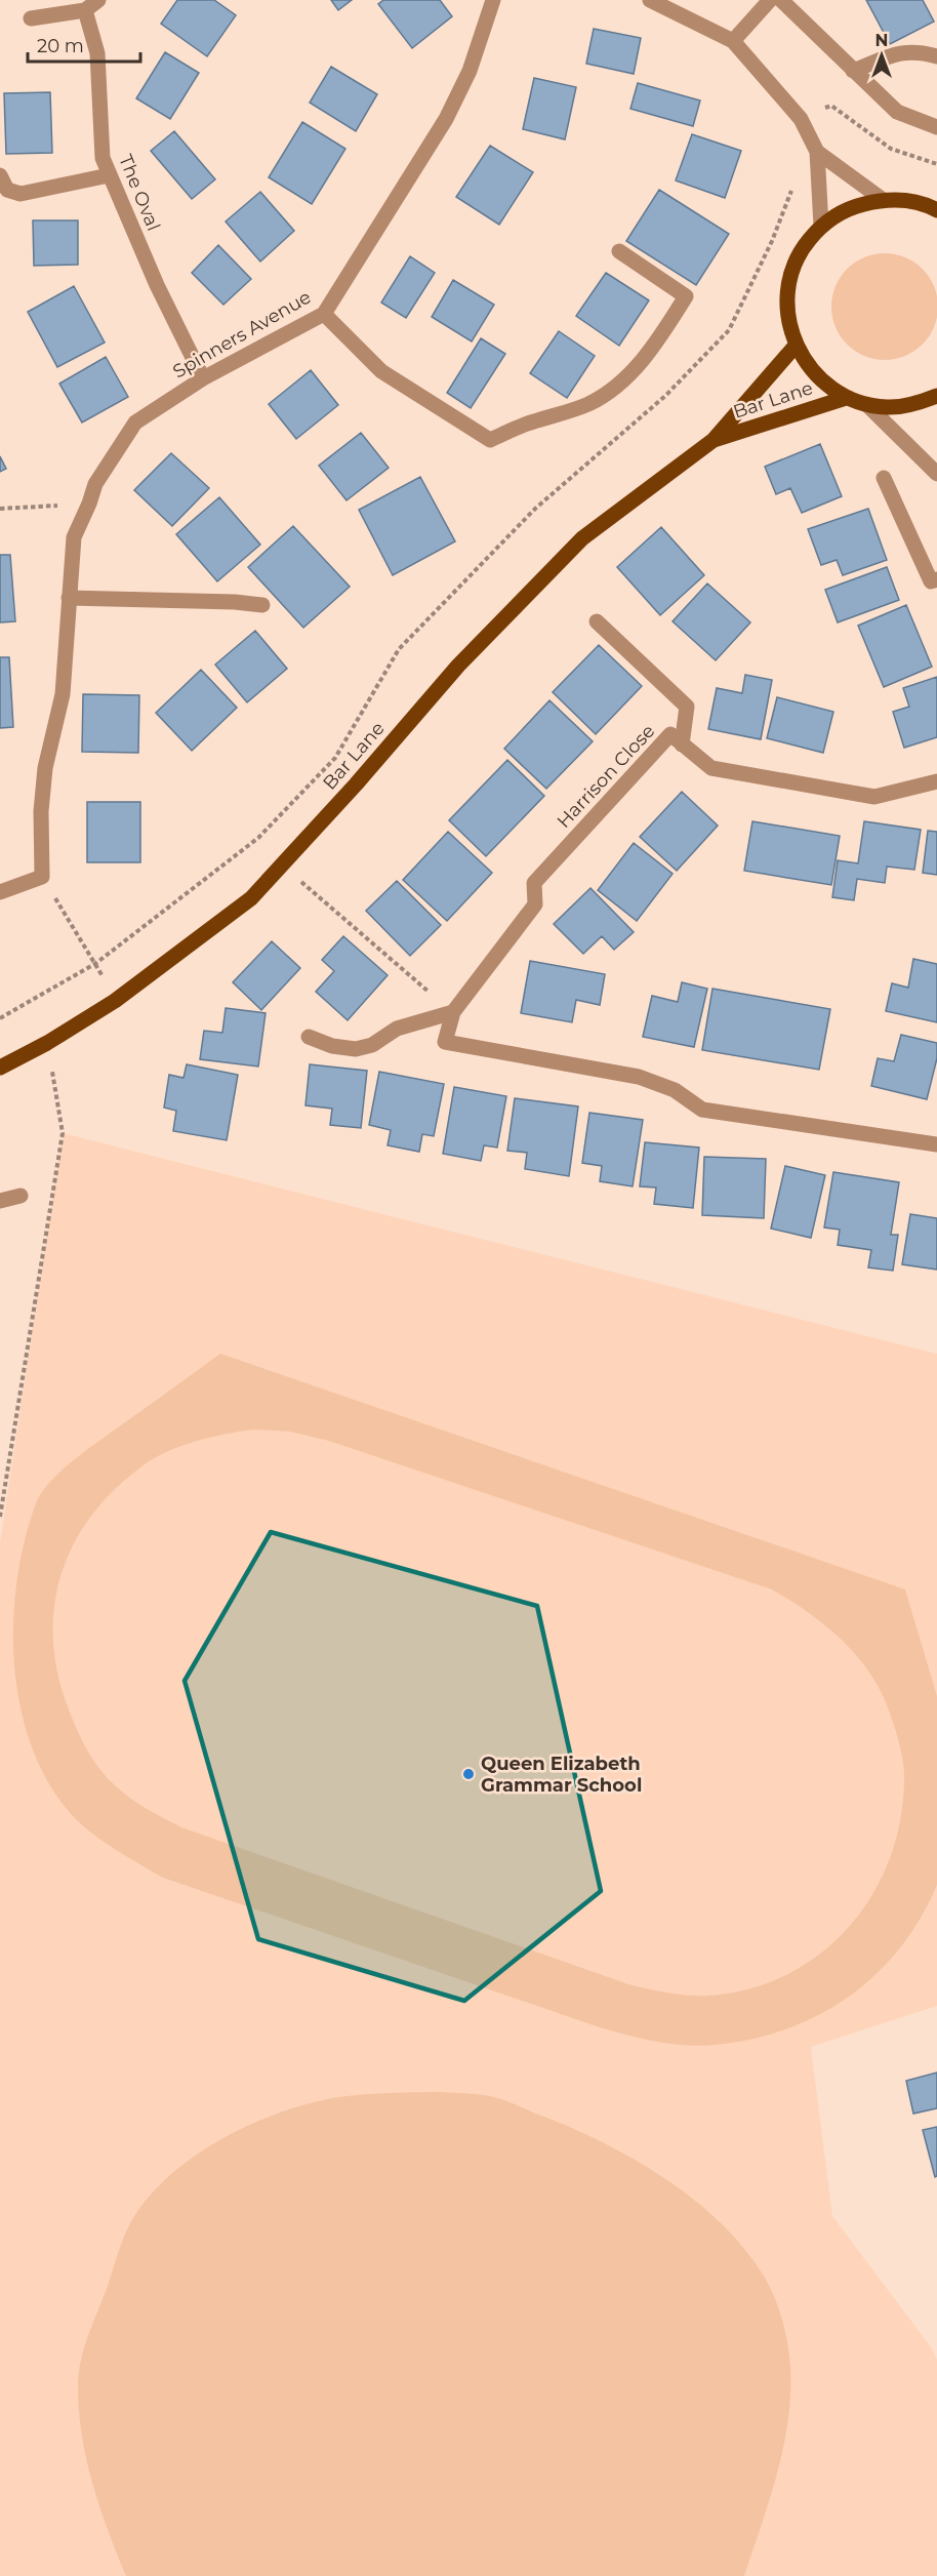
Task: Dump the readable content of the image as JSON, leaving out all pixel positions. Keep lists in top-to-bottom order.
{
  "streets": {
    "main road": ["Bar Lane"],
    "street": ["The Oval", "Spinners Avenue", "Harrison Close"]
  },
  "crossings": [
    ["The Oval", "Spinners Avenue"]
  ],
  "places": ["Queen Elizabeth Grammar School"],
  "scale_bar": "20 m",
  "north": "top"
}
